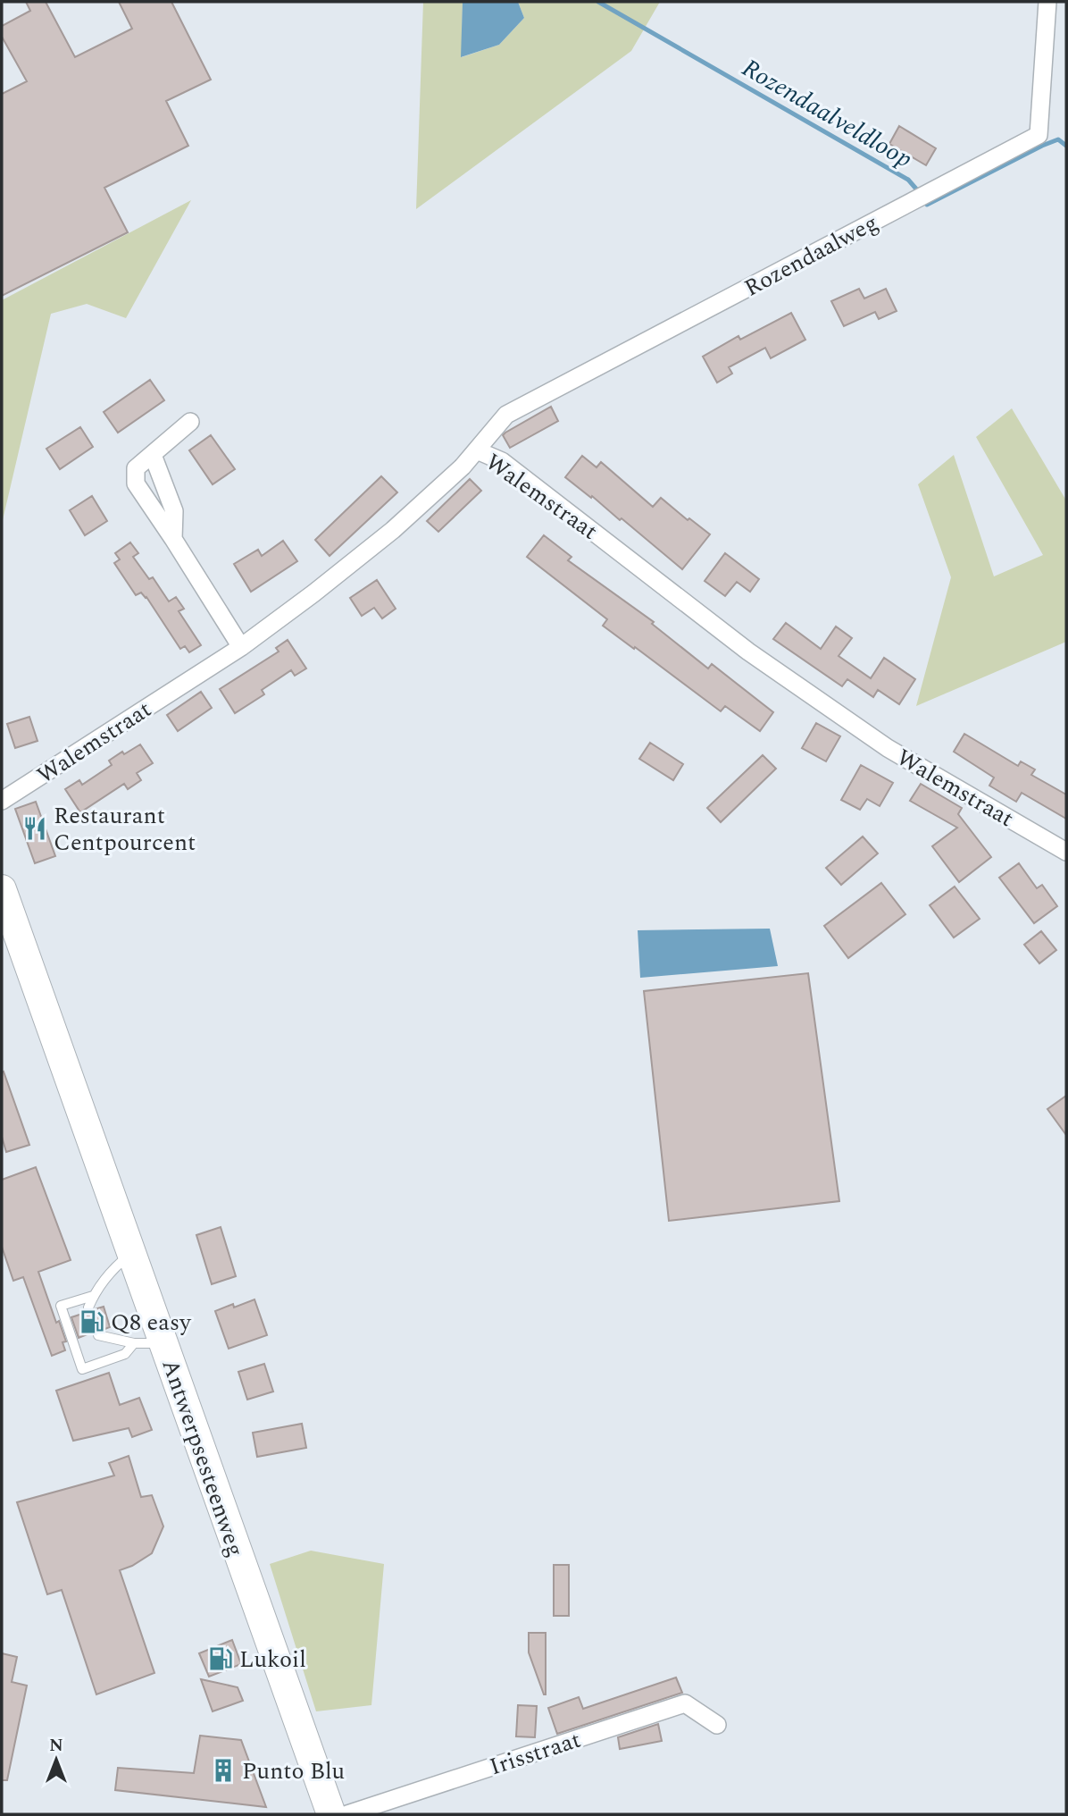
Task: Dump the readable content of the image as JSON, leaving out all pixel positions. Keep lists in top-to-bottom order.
{
  "streets": {
    "main road": ["Antwerpsesteenweg"],
    "street": ["Rozendaalweg", "Walemstraat", "Irisstraat"]
  },
  "crossings": [
    ["Rozendaalweg", "Walemstraat"]
  ],
  "water": ["Rozendaalveldloop"],
  "places": {
    "restaurant": ["Restaurant Centpourcent"],
    "fuel station": ["Q8 easy", "Lukoil"],
    "building": ["Punto Blu"]
  },
  "north": "top"
}
